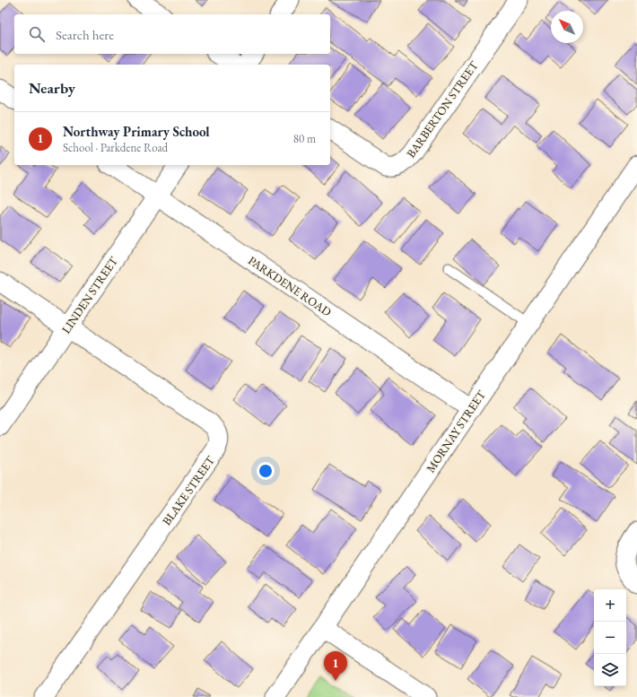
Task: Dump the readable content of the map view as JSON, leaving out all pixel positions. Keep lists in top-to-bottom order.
{
  "streets": {
    "street": [
      "BARBERTON STREET",
      "PARKDENE ROAD",
      "LINDEN STREET",
      "MORNAY STREET",
      "BLAKE STREET"
    ]
  },
  "crossings": [
    ["PARKDENE ROAD", "LINDEN STREET"],
    ["PARKDENE ROAD", "MORNAY STREET"],
    ["LINDEN STREET", "BLAKE STREET"]
  ],
  "north": "top left",
  "page": {
    "search": "Search here",
    "heading": "Nearby",
    "list": [
      {
        "mark": "1",
        "name": "Northway Primary School",
        "note": "School · Parkdene Road",
        "value": "80 m"
      }
    ],
    "map_buttons": ["+", "−"],
    "pins": "1"
  }
}
